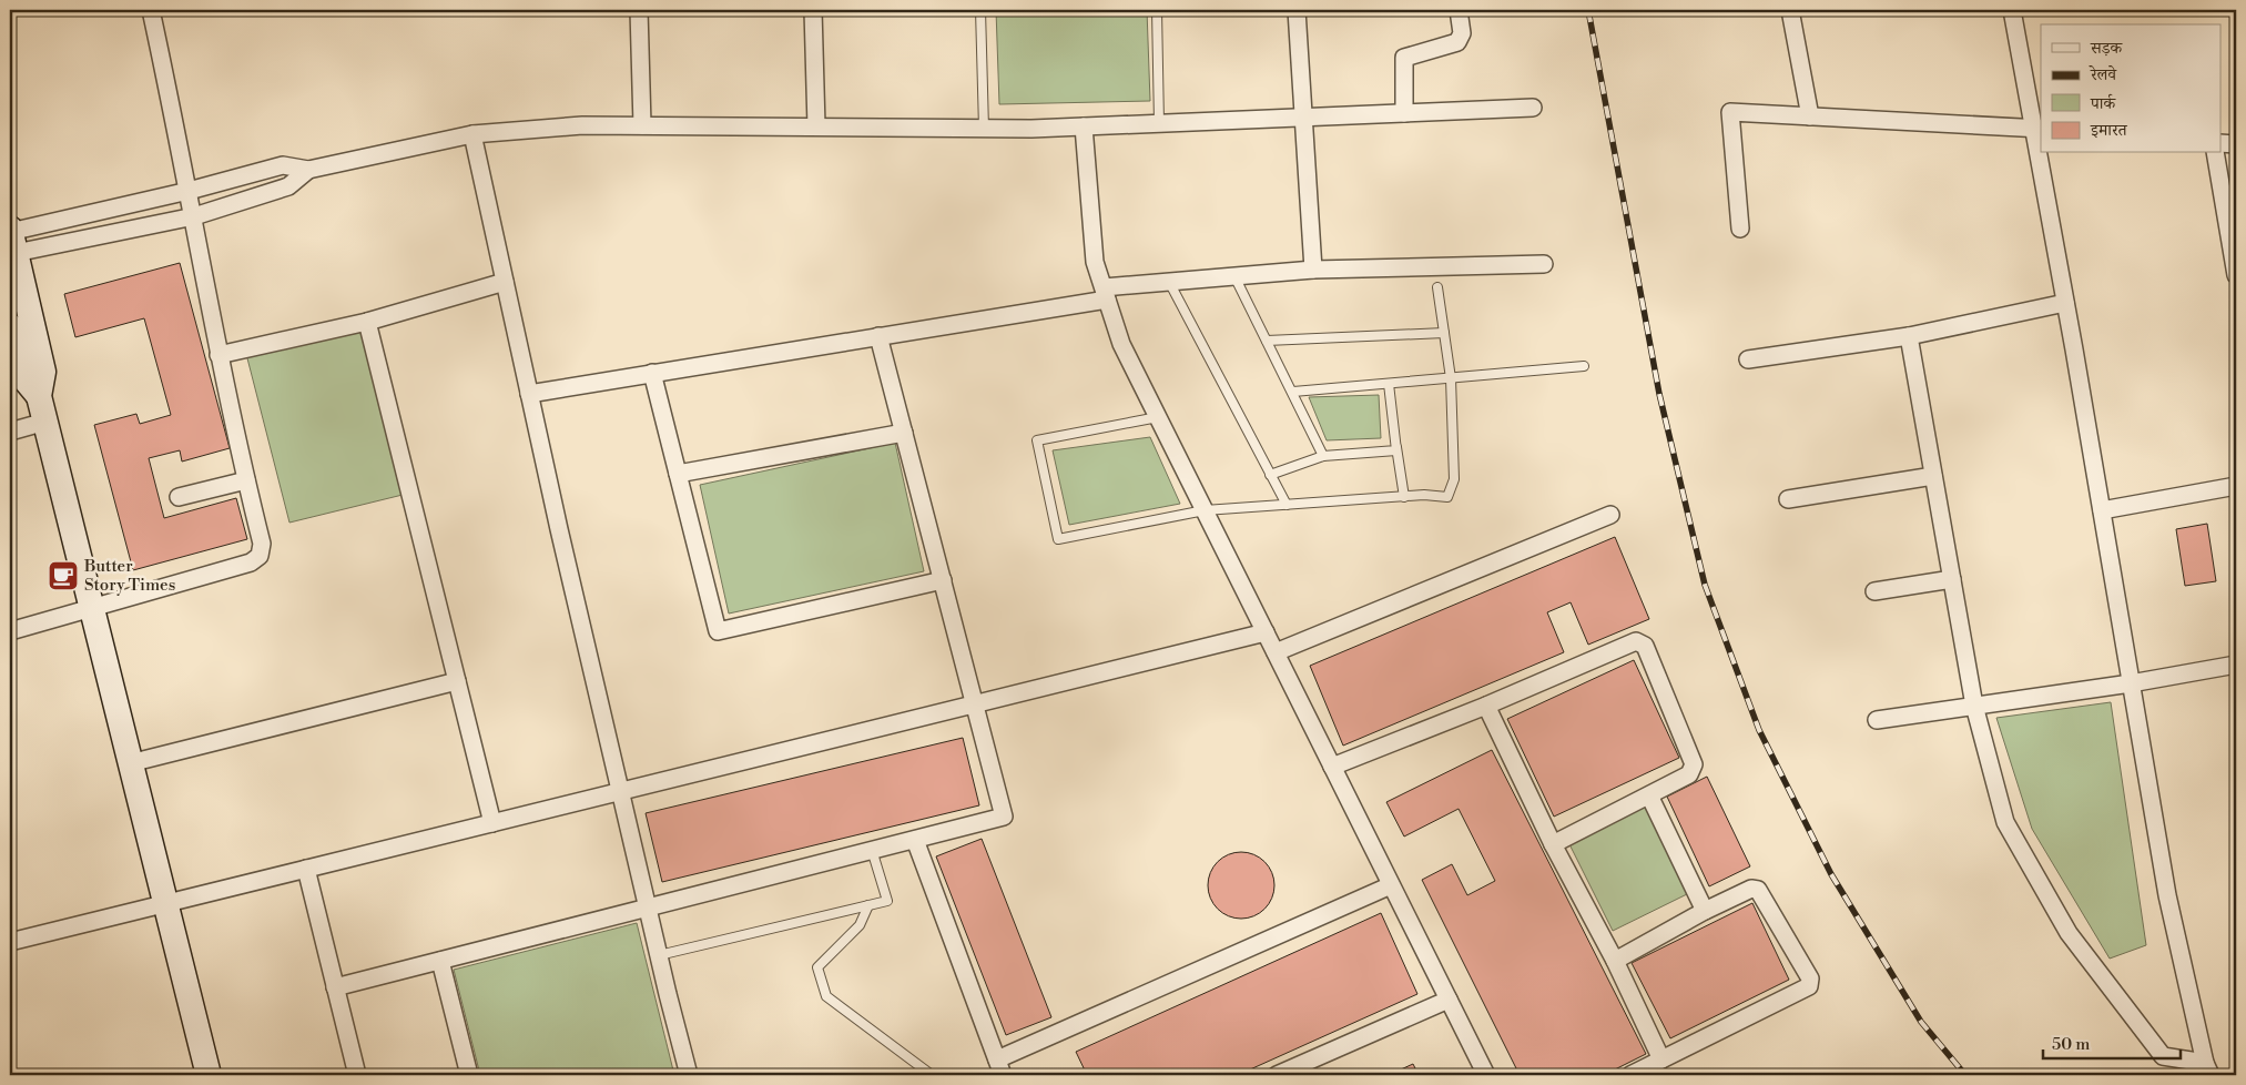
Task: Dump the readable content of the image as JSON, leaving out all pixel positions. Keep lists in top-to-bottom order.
{
  "places": {
    "cafe": ["Butter Story Times"]
  },
  "legend": [
    "सड़क",
    "रेलवे",
    "पार्क",
    "इमारत"
  ],
  "scale_bar": "50 m"
}
